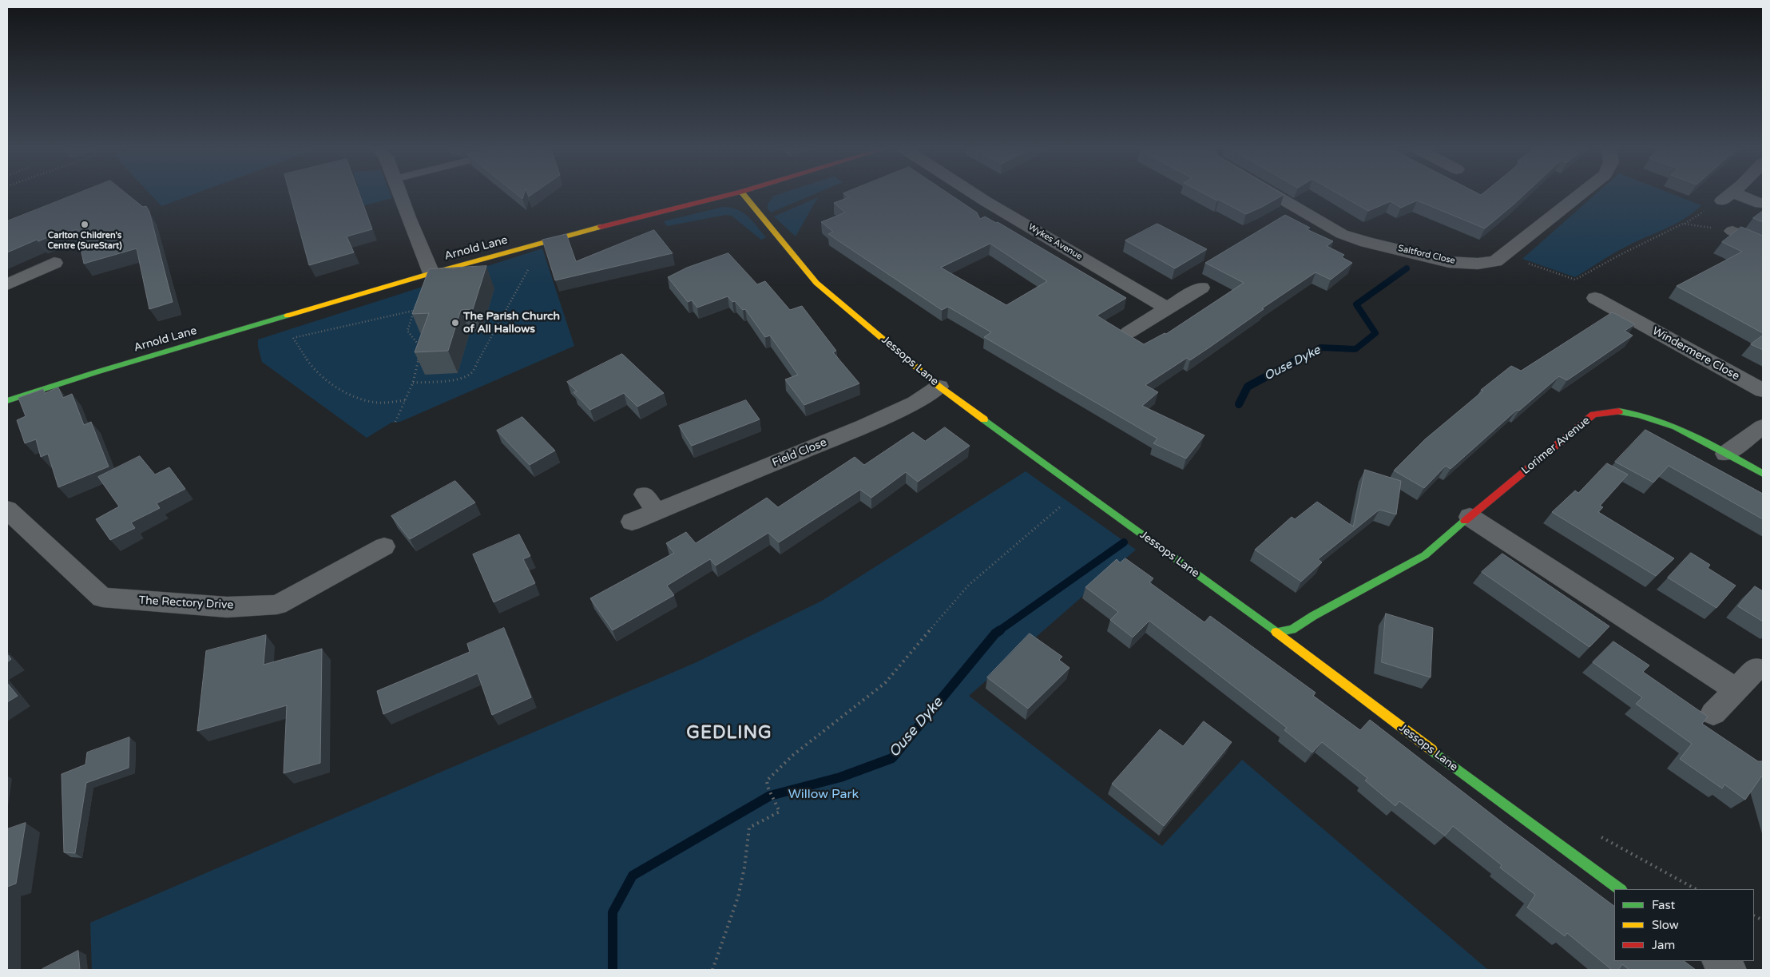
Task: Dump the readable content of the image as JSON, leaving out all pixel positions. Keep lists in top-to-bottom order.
{
  "streets": {
    "street": [
      "Wykes Avenue",
      "Arnold Lane",
      "Saltford Close",
      "Windermere Close",
      "Jessops Lane",
      "Lorimer Avenue",
      "Field Close",
      "The Rectory Drive"
    ]
  },
  "crossings": [
    ["Jessops Lane", "Lorimer Avenue"],
    ["Jessops Lane", "Field Close"]
  ],
  "districts": ["GEDLING"],
  "water": ["Ouse Dyke"],
  "parks": ["Willow Park"],
  "places": ["Carlton Children's Centre (SureStart)", "The Parish Church of All Hallows"],
  "legend": ["Fast", "Slow", "Jam"]
}
